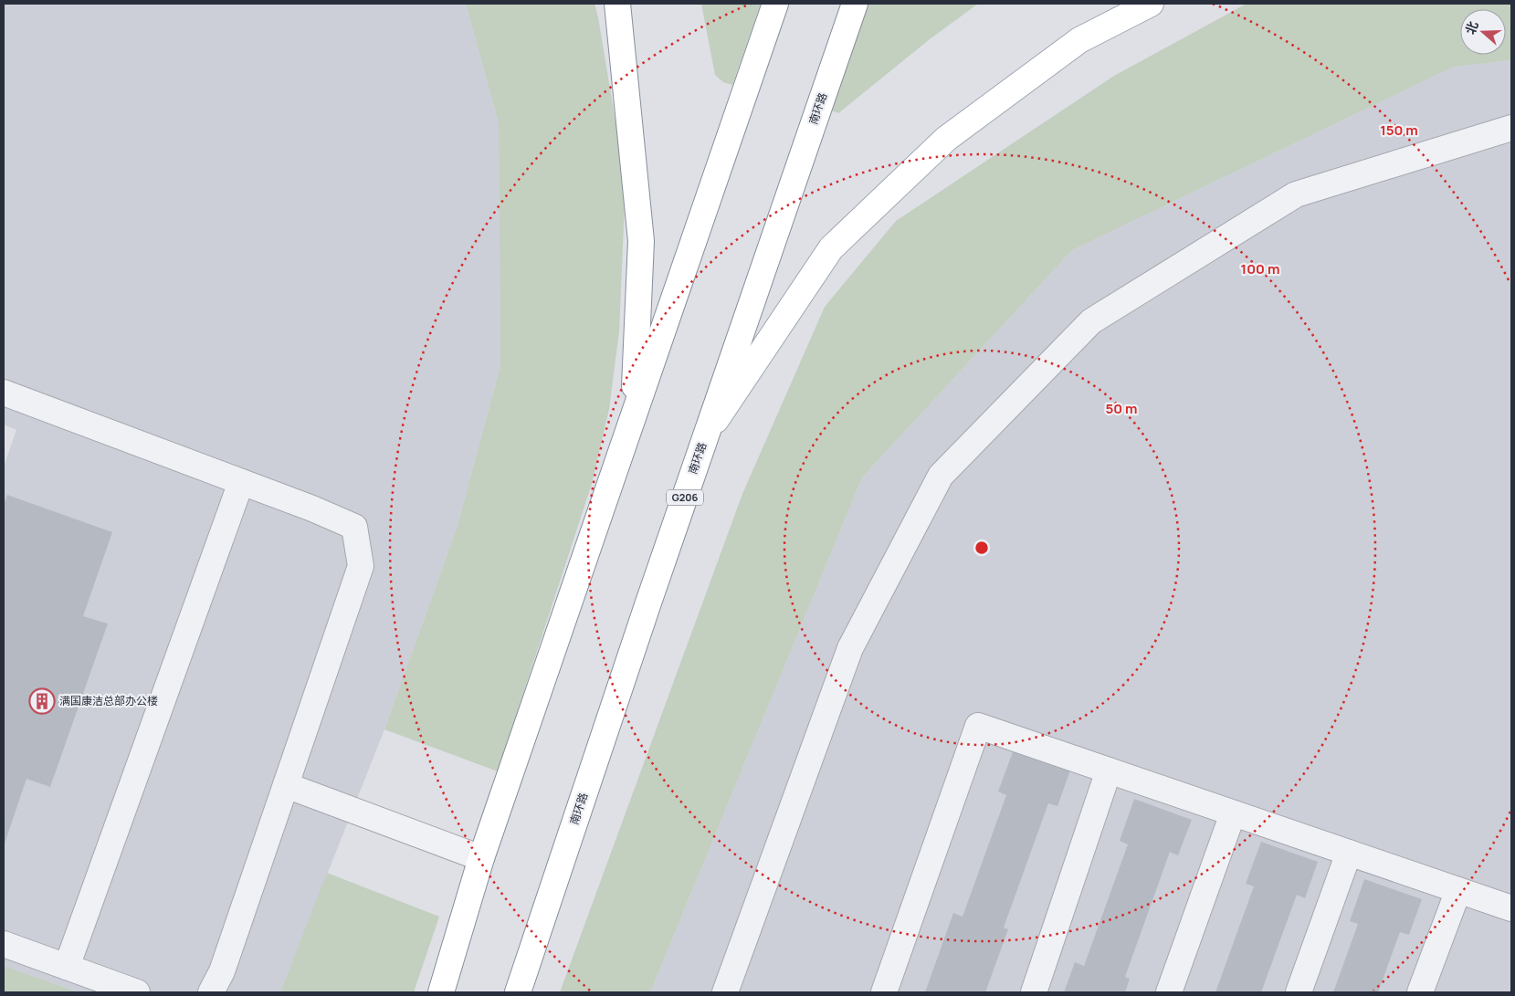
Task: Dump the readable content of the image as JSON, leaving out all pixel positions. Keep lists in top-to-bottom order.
{
  "streets": {
    "main road": ["南环路", "G206"]
  },
  "places": {
    "building": ["满国康洁总部办公楼"]
  },
  "north": "left",
  "rings": ["150 m", "100 m", "50 m"]
}
